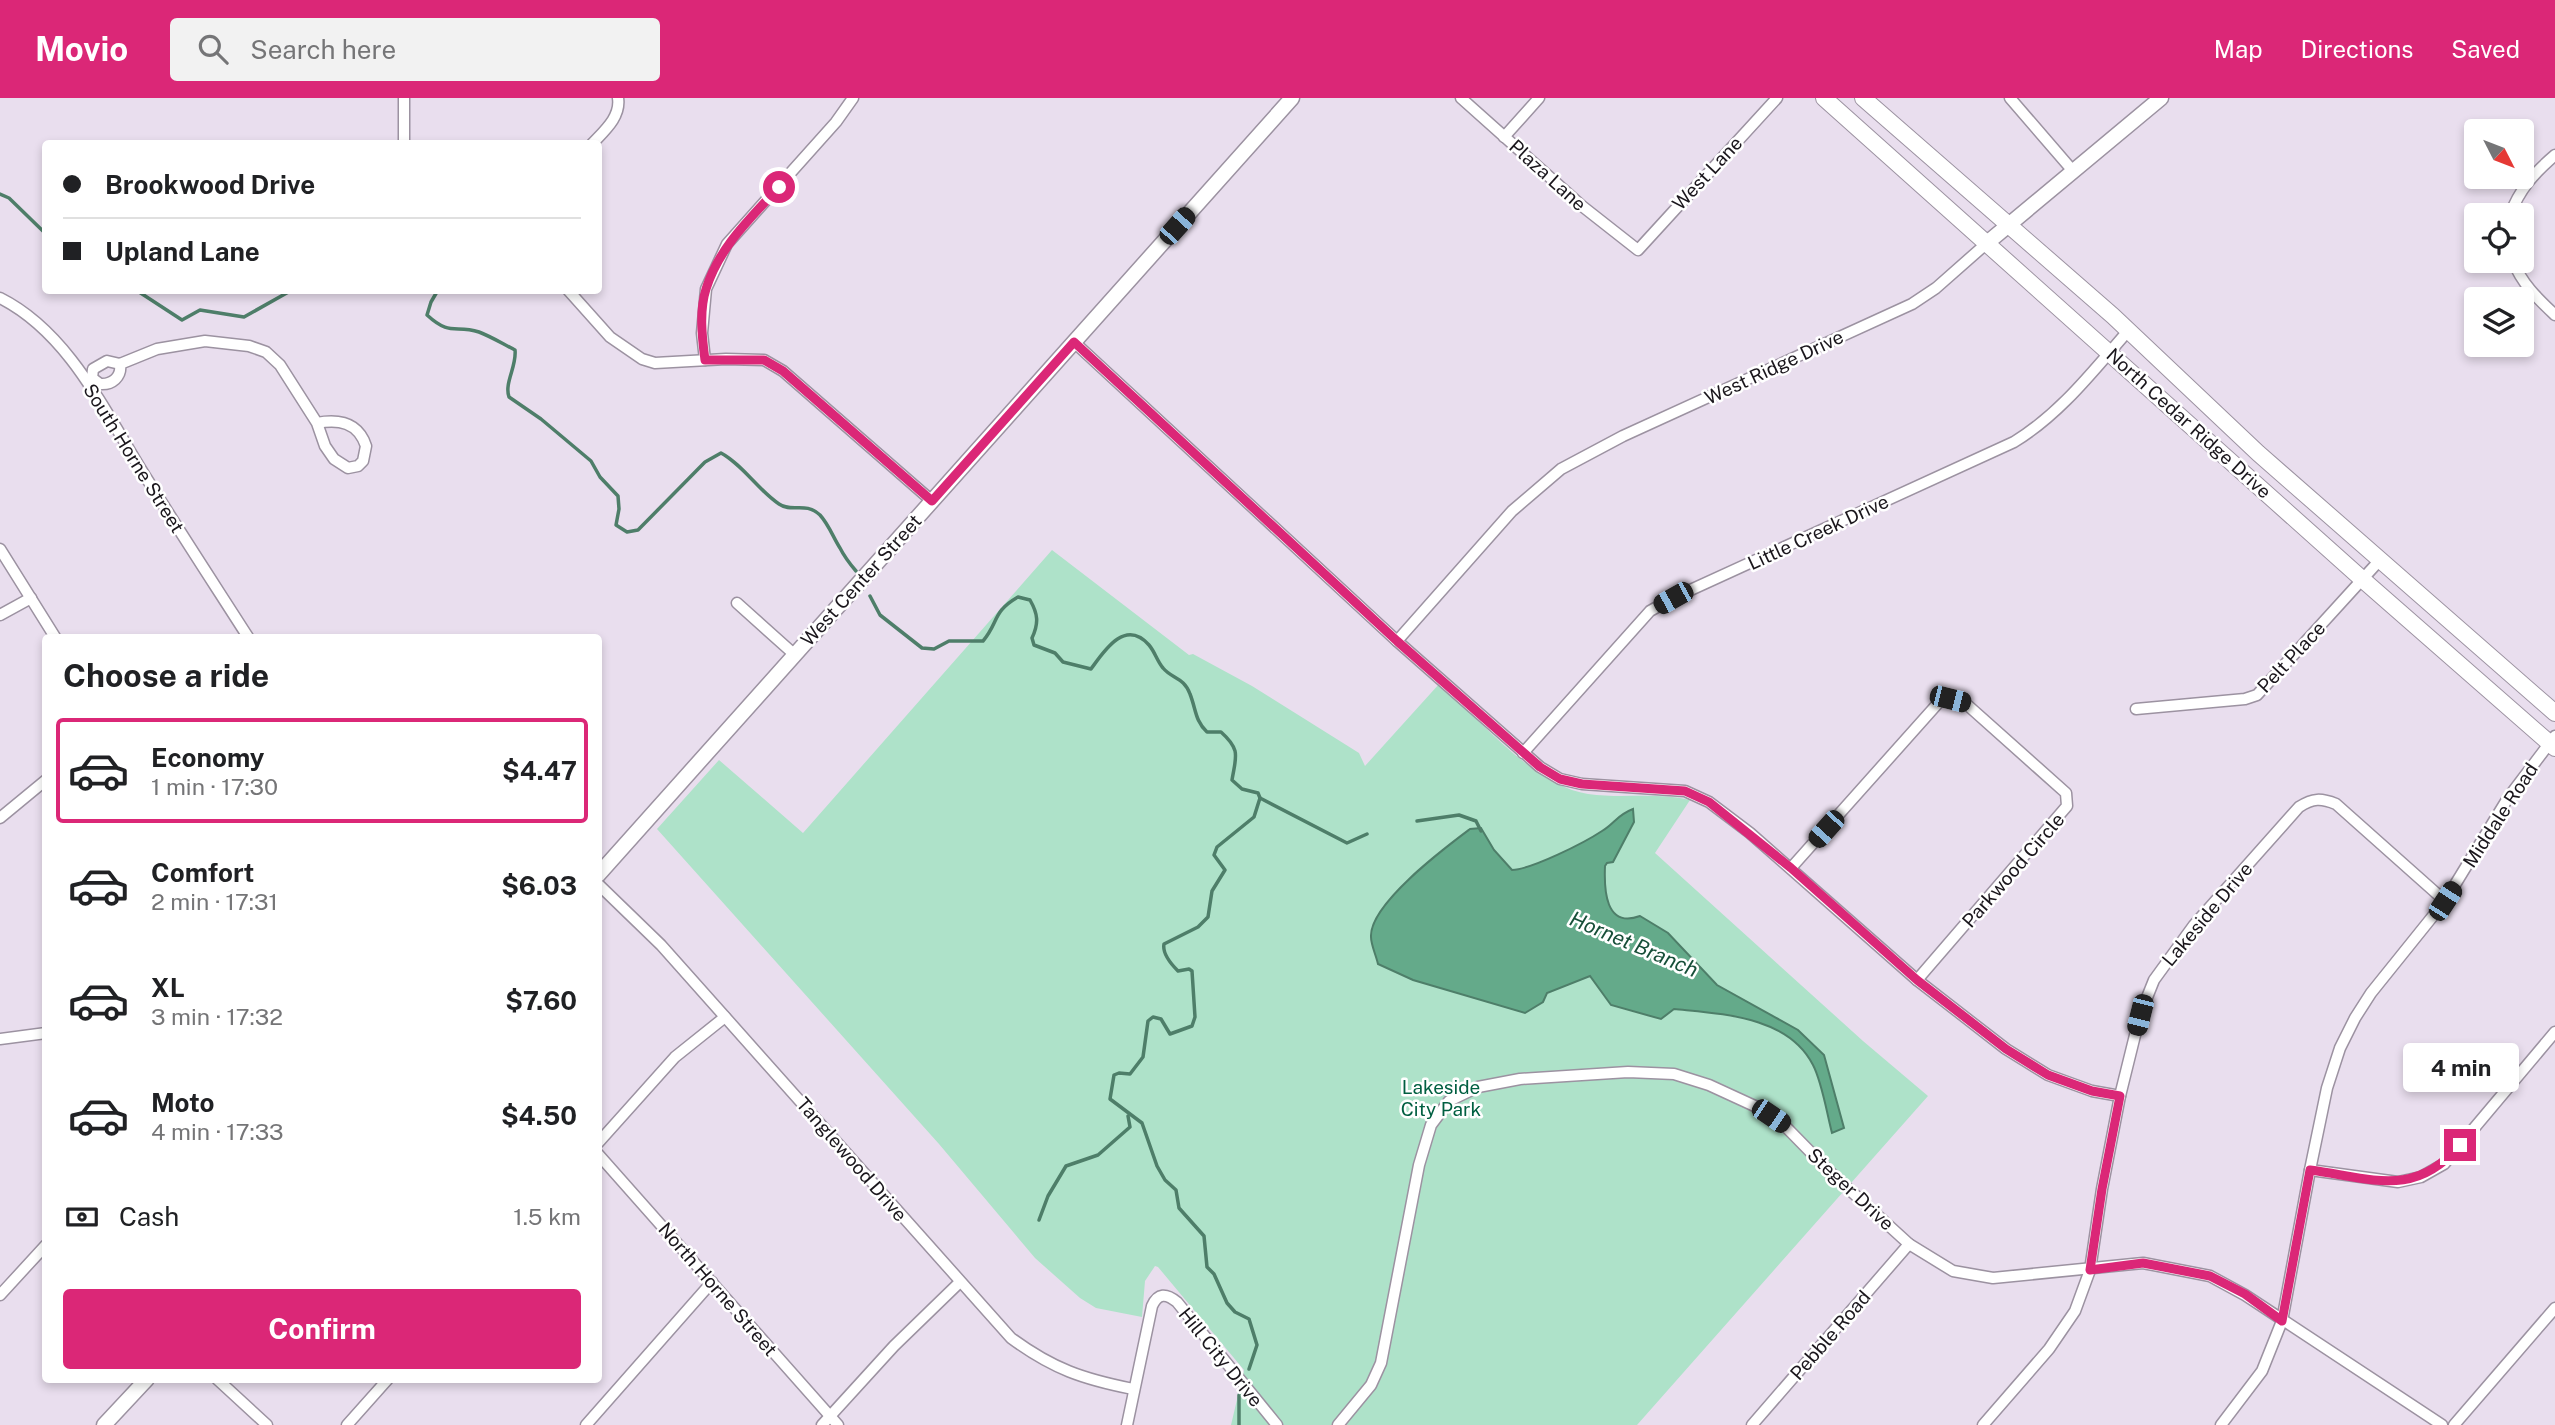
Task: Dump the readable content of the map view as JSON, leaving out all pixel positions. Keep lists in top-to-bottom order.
{
  "streets": {
    "main road": ["North Cedar Ridge Drive"],
    "street": [
      "West Lane",
      "Plaza Lane",
      "West Ridge Drive",
      "South Horne Street",
      "Little Creek Drive",
      "West Center Street",
      "Pelt Place",
      "Middale Road",
      "Parkwood Circle",
      "Lakeside Drive",
      "Tanglewood Drive",
      "Steger Drive",
      "North Horne Street",
      "Pebble Road",
      "Hill City Drive"
    ]
  },
  "crossings": [
    ["West Lane", "Plaza Lane"],
    ["West Ridge Drive", "North Cedar Ridge Drive"],
    ["North Cedar Ridge Drive", "Little Creek Drive"],
    ["North Cedar Ridge Drive", "Pelt Place"],
    ["North Cedar Ridge Drive", "Middale Road"],
    ["Middale Road", "Lakeside Drive"],
    ["Middale Road", "Steger Drive"],
    ["Lakeside Drive", "Steger Drive"],
    ["Tanglewood Drive", "Hill City Drive"],
    ["Steger Drive", "Pebble Road"]
  ],
  "water": ["Hornet Branch"],
  "parks": ["Lakeside City Park"],
  "north": "bottom right",
  "page": {
    "header": "Movio",
    "search": "Search here",
    "nav": ["Map", "Directions", "Saved"],
    "banner": ["Brookwood Drive", "Upland Lane"],
    "heading": "Choose a ride",
    "list": [
      {
        "name": "Economy",
        "note": "1 min · 17:30",
        "value": "$4.47"
      },
      {
        "name": "Comfort",
        "note": "2 min · 17:31",
        "value": "$6.03"
      },
      {
        "name": "XL",
        "note": "3 min · 17:32",
        "value": "$7.60"
      },
      {
        "name": "Moto",
        "note": "4 min · 17:33",
        "value": "$4.50"
      }
    ],
    "bubble": "4 min",
    "pay": ["Cash", "1.5 km"],
    "buttons": "Confirm"
  }
}
